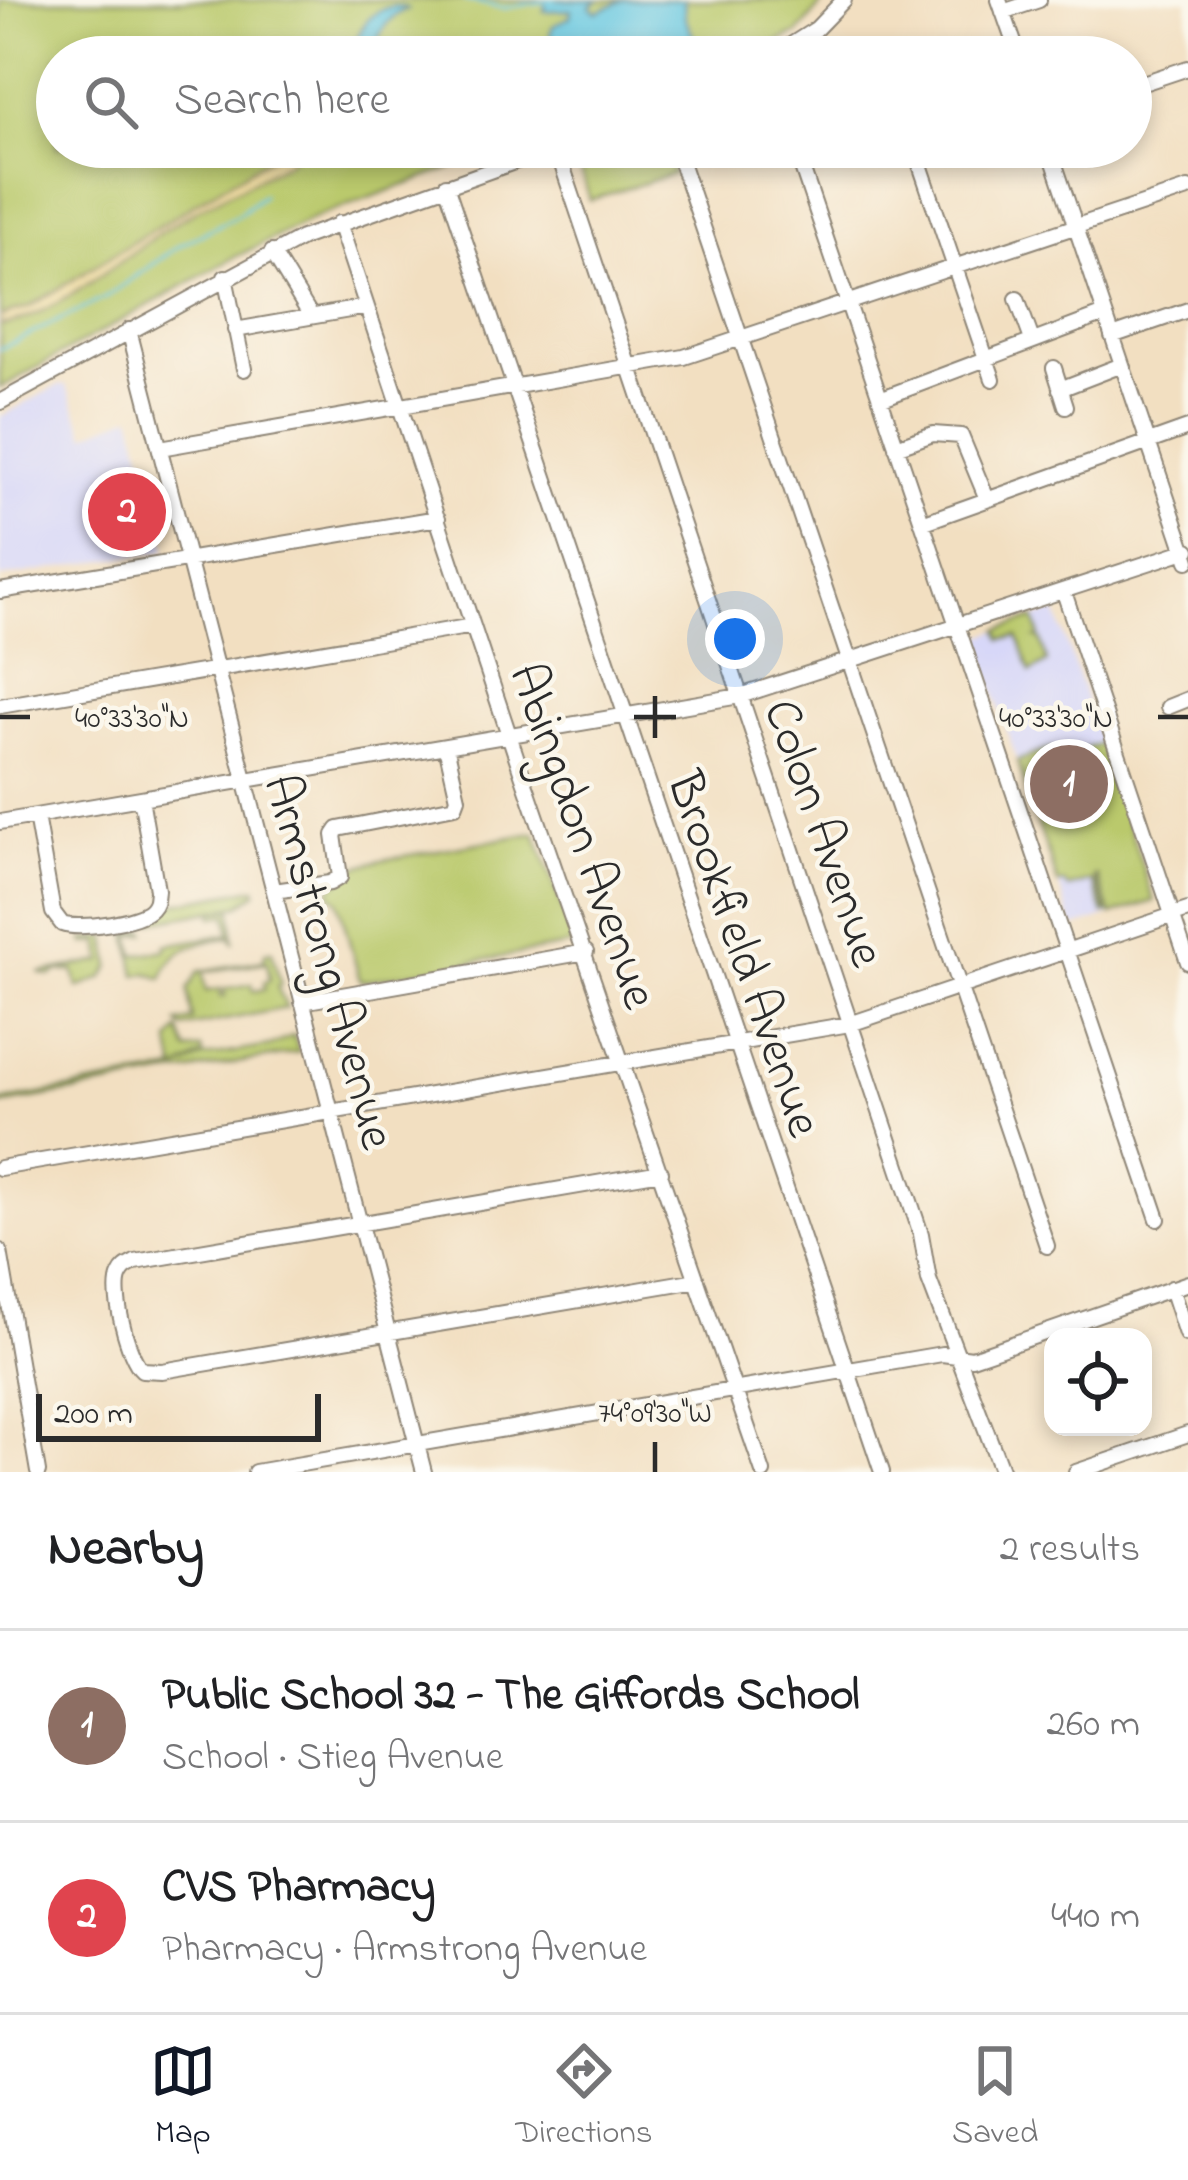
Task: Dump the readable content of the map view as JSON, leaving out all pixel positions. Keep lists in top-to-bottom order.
{
  "streets": {
    "street": [
      "Colon Avenue",
      "Abingdon Avenue",
      "Brookfield Avenue",
      "Armstrong Avenue"
    ]
  },
  "scale_bar": "200 m",
  "page": {
    "search": "Search here",
    "pins": ["2", "1"],
    "scale": "200 m",
    "heading": ["Nearby", "2 results"],
    "list": [
      {
        "mark": "1",
        "name": "Public School 32 - The Giffords School",
        "note": "School · Stieg Avenue",
        "value": "260 m"
      },
      {
        "mark": "2",
        "name": "CVS Pharmacy",
        "note": "Pharmacy · Armstrong Avenue",
        "value": "440 m"
      }
    ],
    "nav": ["Map", "Directions", "Saved"]
  },
  "coordinates": ["40°33'30\"N", "74°09'30\"W"]
}
